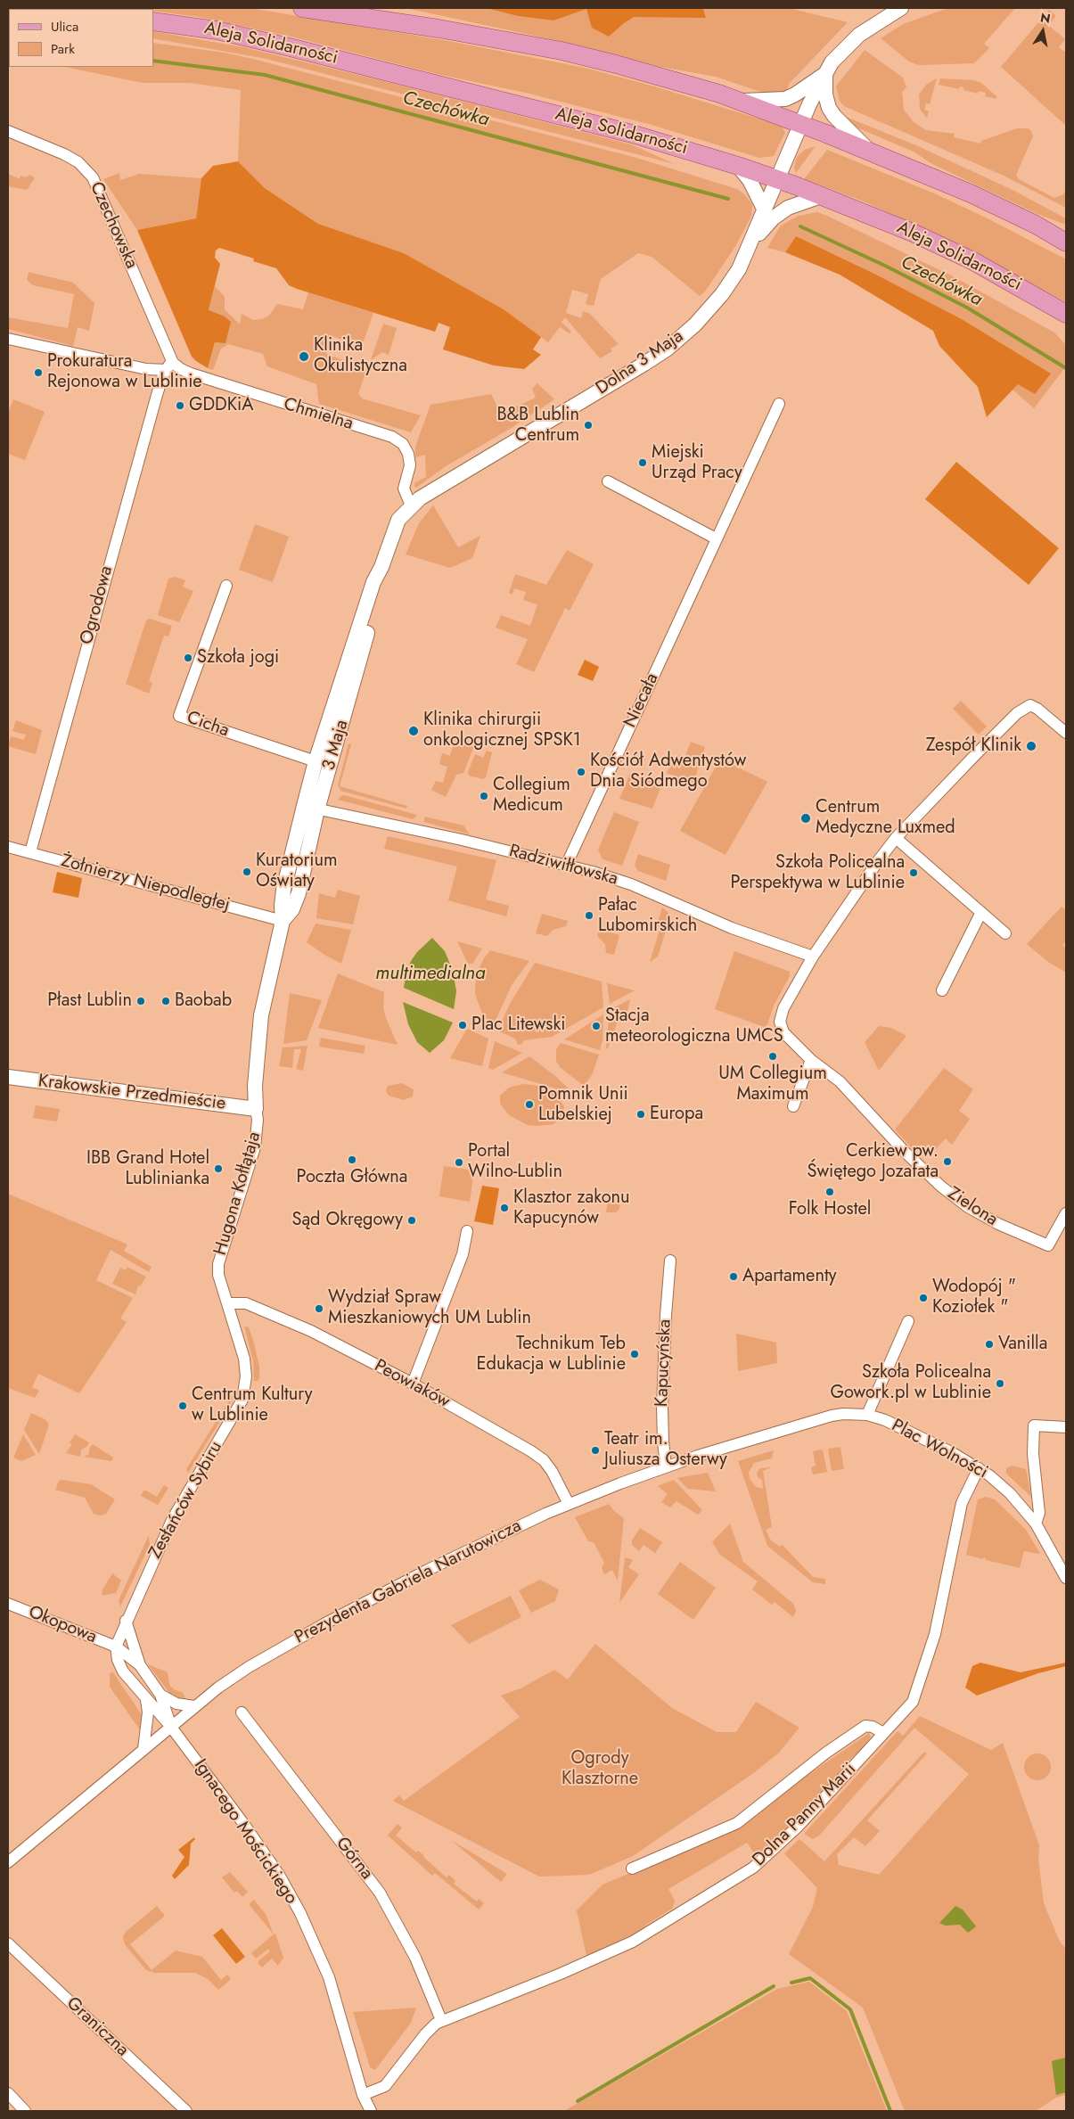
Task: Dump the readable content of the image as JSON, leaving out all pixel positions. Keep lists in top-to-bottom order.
{
  "streets": {
    "main road": ["Aleja Solidarności"],
    "street": [
      "Czechowska",
      "Dolna 3 Maja",
      "Chmielna",
      "Ogrodowa",
      "Niecała",
      "Cicha",
      "3 Maja",
      "Radziwiłłowska",
      "Żołnierzy Niepodległej",
      "Krakowskie Przedmieście",
      "Hugona Kołłątaja",
      "Zielona",
      "Kapucyńska",
      "Peowiaków",
      "Plac Wolności",
      "Zesłańców Sybiru",
      "Prezydenta Gabriela Narutowicza",
      "Okopowa",
      "Dolna Panny Marii",
      "Ignacego Mościckiego",
      "Górna",
      "Graniczna"
    ]
  },
  "crossings": [
    ["Aleja Solidarności", "Dolna 3 Maja"],
    ["Czechowska", "Chmielna"],
    ["Czechowska", "Ogrodowa"],
    ["Dolna 3 Maja", "Chmielna"],
    ["Dolna 3 Maja", "3 Maja"],
    ["Chmielna", "Ogrodowa"],
    ["Chmielna", "3 Maja"],
    ["Ogrodowa", "Żołnierzy Niepodległej"],
    ["Niecała", "Radziwiłłowska"],
    ["Cicha", "3 Maja"],
    ["3 Maja", "Radziwiłłowska"],
    ["3 Maja", "Żołnierzy Niepodległej"],
    ["3 Maja", "Krakowskie Przedmieście"],
    ["3 Maja", "Hugona Kołłątaja"],
    ["Radziwiłłowska", "Zielona"],
    ["Krakowskie Przedmieście", "Hugona Kołłątaja"],
    ["Hugona Kołłątaja", "Peowiaków"],
    ["Hugona Kołłątaja", "Zesłańców Sybiru"],
    ["Kapucyńska", "Prezydenta Gabriela Narutowicza"],
    ["Peowiaków", "Zesłańców Sybiru"],
    ["Peowiaków", "Prezydenta Gabriela Narutowicza"],
    ["Plac Wolności", "Prezydenta Gabriela Narutowicza"],
    ["Plac Wolności", "Dolna Panny Marii"],
    ["Zesłańców Sybiru", "Okopowa"],
    ["Prezydenta Gabriela Narutowicza", "Okopowa"],
    ["Prezydenta Gabriela Narutowicza", "Ignacego Mościckiego"],
    ["Okopowa", "Ignacego Mościckiego"],
    ["Dolna Panny Marii", "Ignacego Mościckiego"],
    ["Dolna Panny Marii", "Górna"]
  ],
  "water": ["Czechówka", "multimedialna"],
  "parks": ["Ogrody Klasztorne"],
  "places": [
    "Klinika Okulistyczna",
    "Prokuratura Rejonowa w Lublinie",
    "GDDKiA",
    "B&B Lublin Centrum",
    "Miejski Urząd Pracy",
    "Szkoła jogi",
    "Klinika chirurgii onkologicznej SPSK1",
    "Zespół Klinik",
    "Kościół Adwentystów Dnia Siódmego",
    "Collegium Medicum",
    "Centrum Medyczne Luxmed",
    "Kuratorium Oświaty",
    "Szkoła Policealna Perspektywa w Lublinie",
    "Pałac Lubomirskich",
    "Płast Lublin",
    "Baobab",
    "Plac Litewski",
    "Stacja meteorologiczna UMCS",
    "UM Collegium Maximum",
    "Pomnik Unii Lubelskiej",
    "Europa",
    "Poczta Główna",
    "Cerkiew pw. Świętego Jozafata",
    "Portal Wilno-Lublin",
    "IBB Grand Hotel Lublinianka",
    "Folk Hostel",
    "Klasztor zakonu Kapucynów",
    "Sąd Okręgowy",
    "Apartamenty",
    "Wodopój \" Koziołek \"",
    "Wydział Spraw Mieszkaniowych UM Lublin",
    "Vanilla",
    "Technikum Teb Edukacja w Lublinie",
    "Szkoła Policealna Gowork.pl w Lublinie",
    "Centrum Kultury w Lublinie",
    "Teatr im. Juliusza Osterwy"
  ],
  "legend": ["Ulica", "Park"],
  "north": "top"
}
